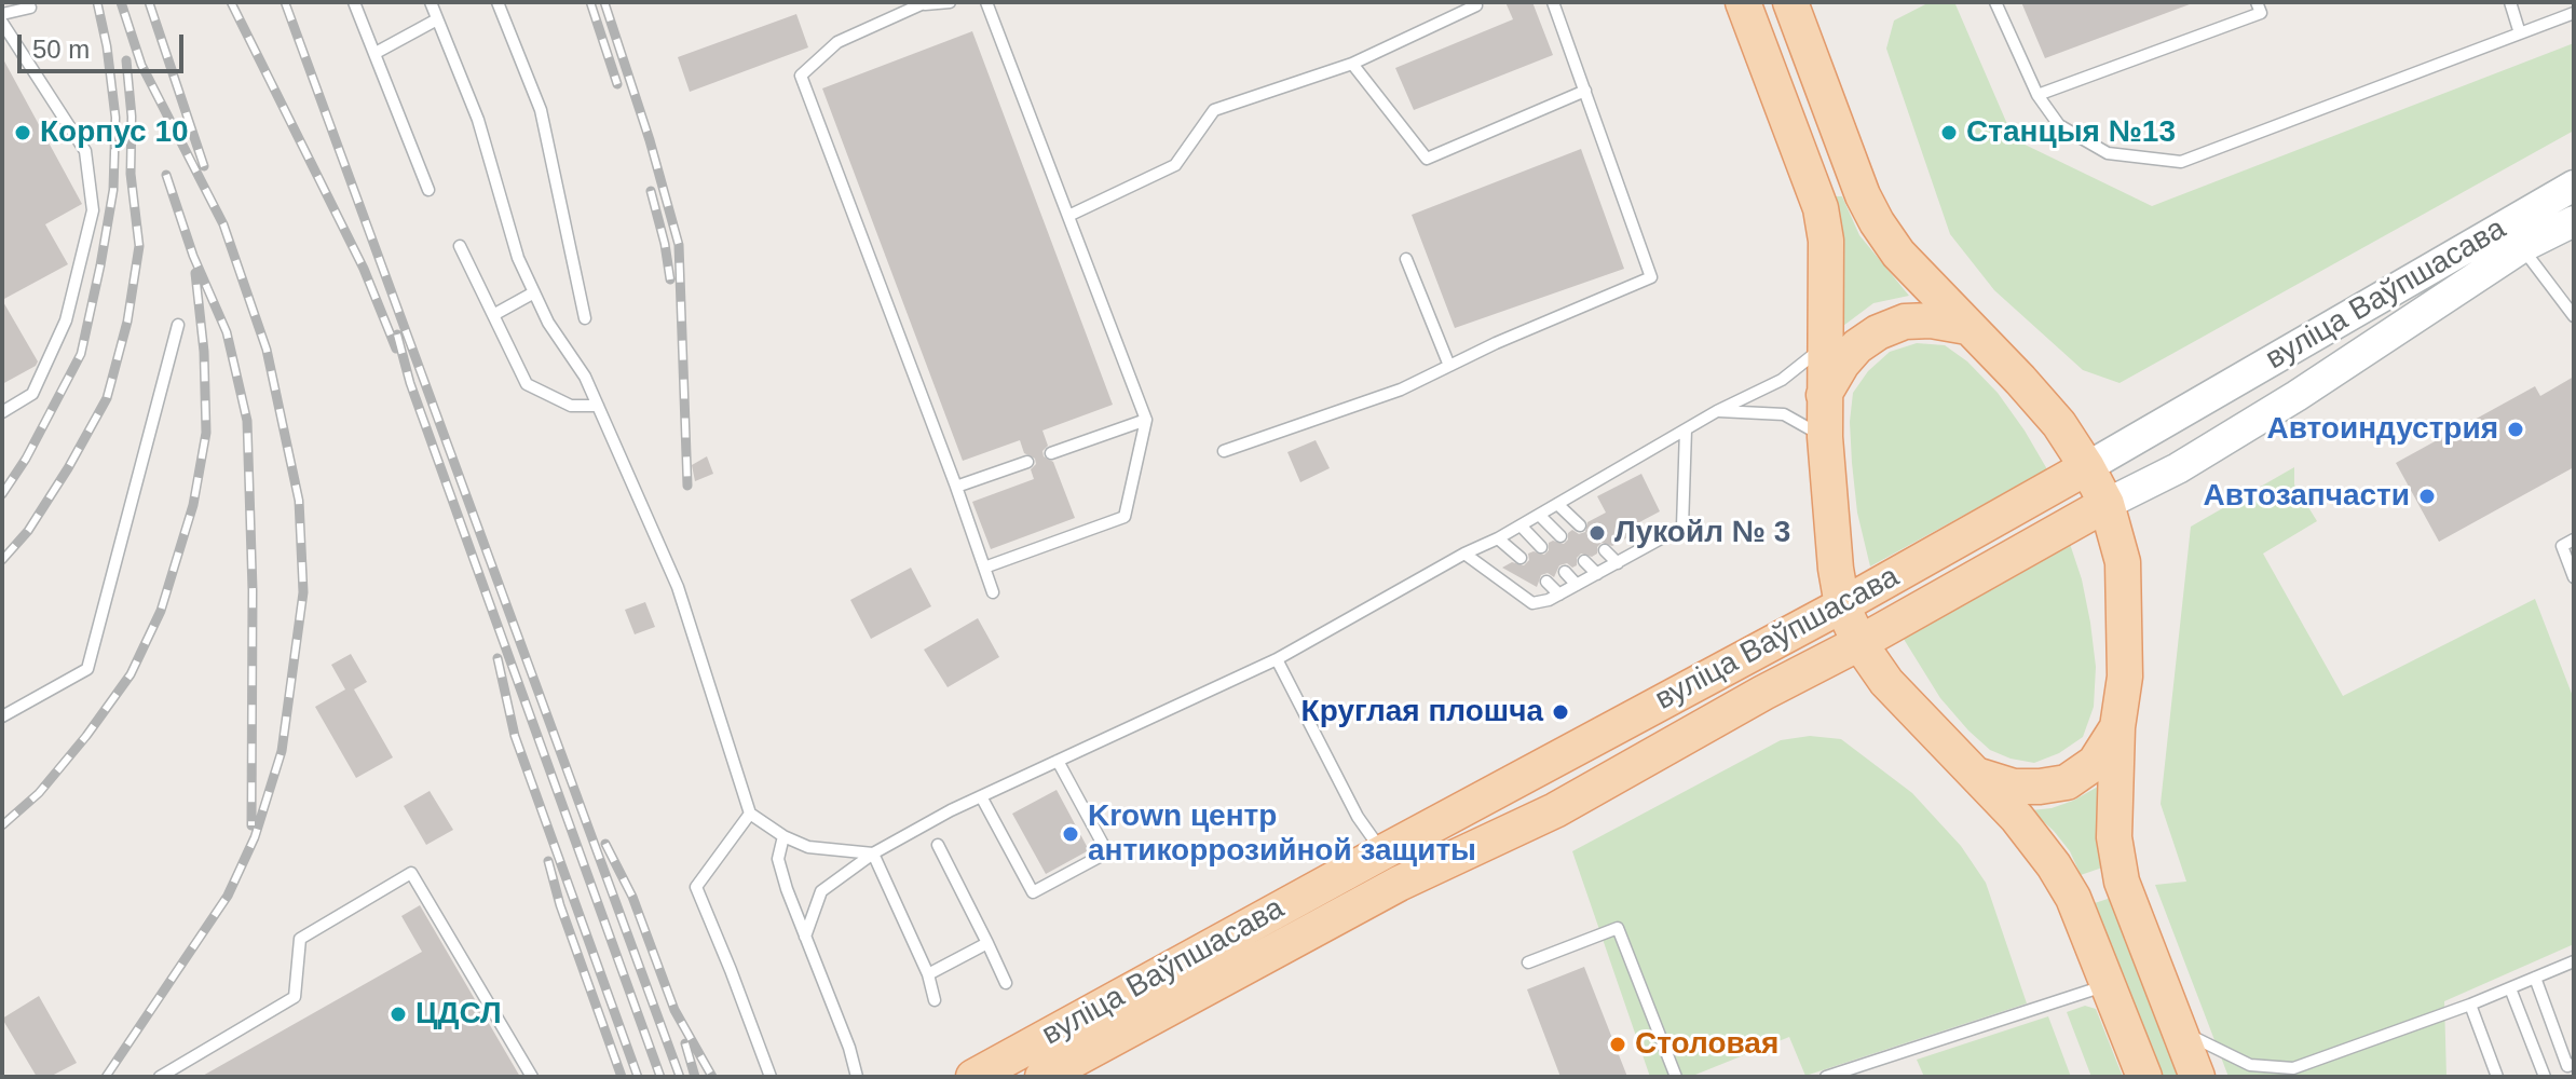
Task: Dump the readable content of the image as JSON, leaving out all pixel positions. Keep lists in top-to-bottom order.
{
  "streets": {
    "main road": ["вуліца Ваўпшасава"]
  },
  "places": [
    "Корпус 10",
    "Станцыя №13",
    "Автоиндустрия",
    "Автозапчасти",
    "Лукойл № 3",
    "Круглая плошча",
    "Krown центр антикоррозийной защиты",
    "ЦДСЛ",
    "Столовая"
  ],
  "scale_bar": "50 m"
}
